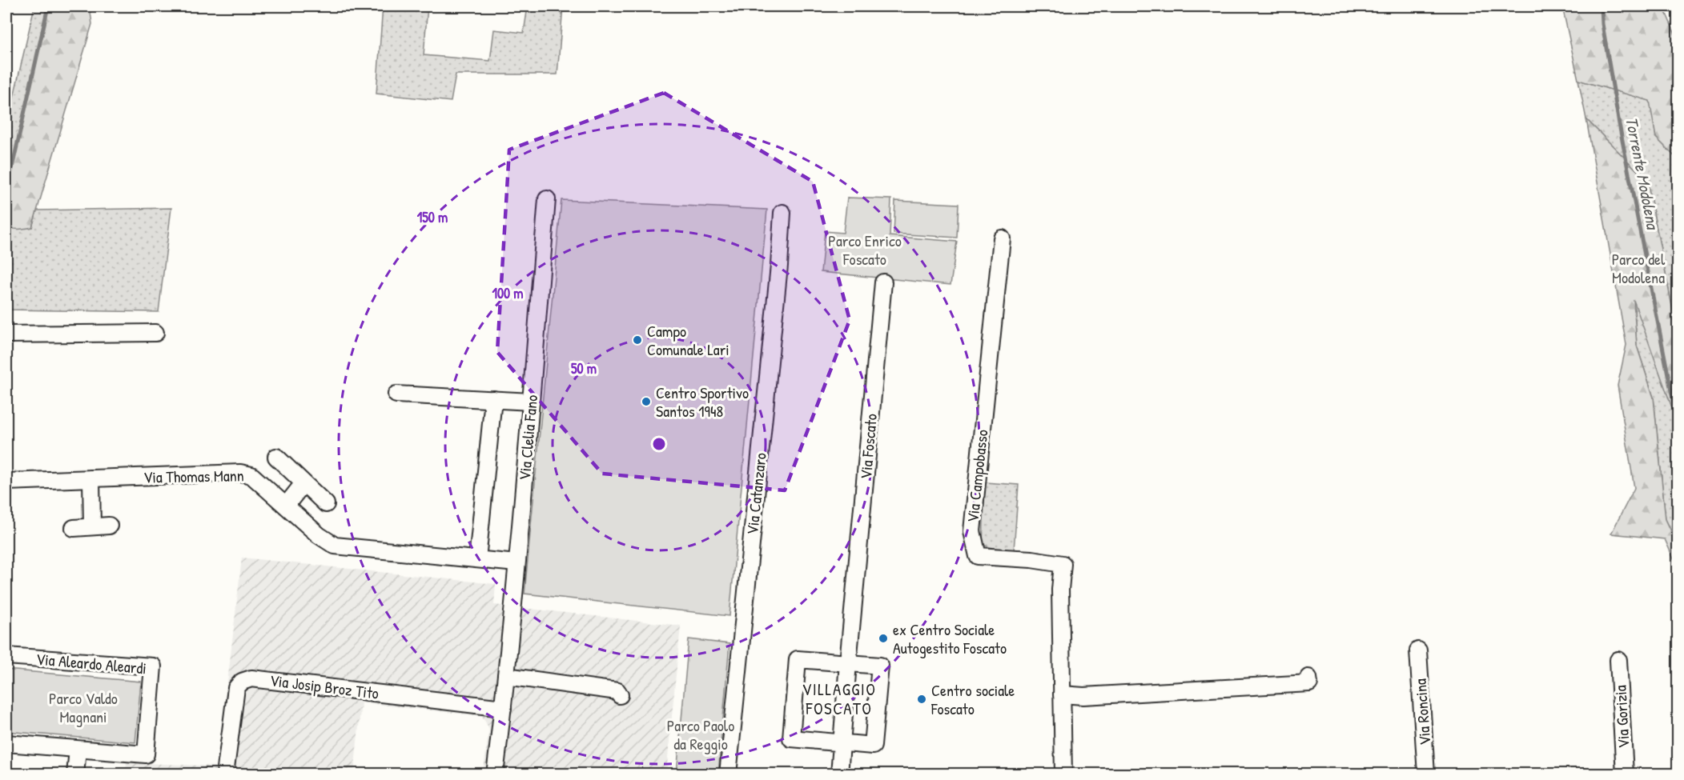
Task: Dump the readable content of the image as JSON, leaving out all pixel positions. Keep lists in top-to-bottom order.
{
  "streets": {
    "street": [
      "Via Clelia Fano",
      "Via Foscato",
      "Via Thomas Mann",
      "Via Campobasso",
      "Via Catanzaro",
      "Via Aleardo Aleardi",
      "Via Josip Broz Tito",
      "Via Roncina",
      "Via Gorizia"
    ]
  },
  "crossings": [
    ["Via Clelia Fano", "Via Thomas Mann"],
    ["Via Clelia Fano", "Via Josip Broz Tito"]
  ],
  "districts": ["VILLAGGIO FOSCATO"],
  "water": ["Torrente Modolena"],
  "parks": [
    "Parco Enrico Foscato",
    "Parco del Modolena",
    "Parco Valdo Magnani",
    "Parco Paolo da Reggio"
  ],
  "places": [
    "Campo Comunale Lari",
    "Centro Sportivo Santos 1948",
    "ex Centro Sociale Autogestito Foscato",
    "Centro sociale Foscato"
  ],
  "rings": ["150 m", "100 m", "50 m"]
}
